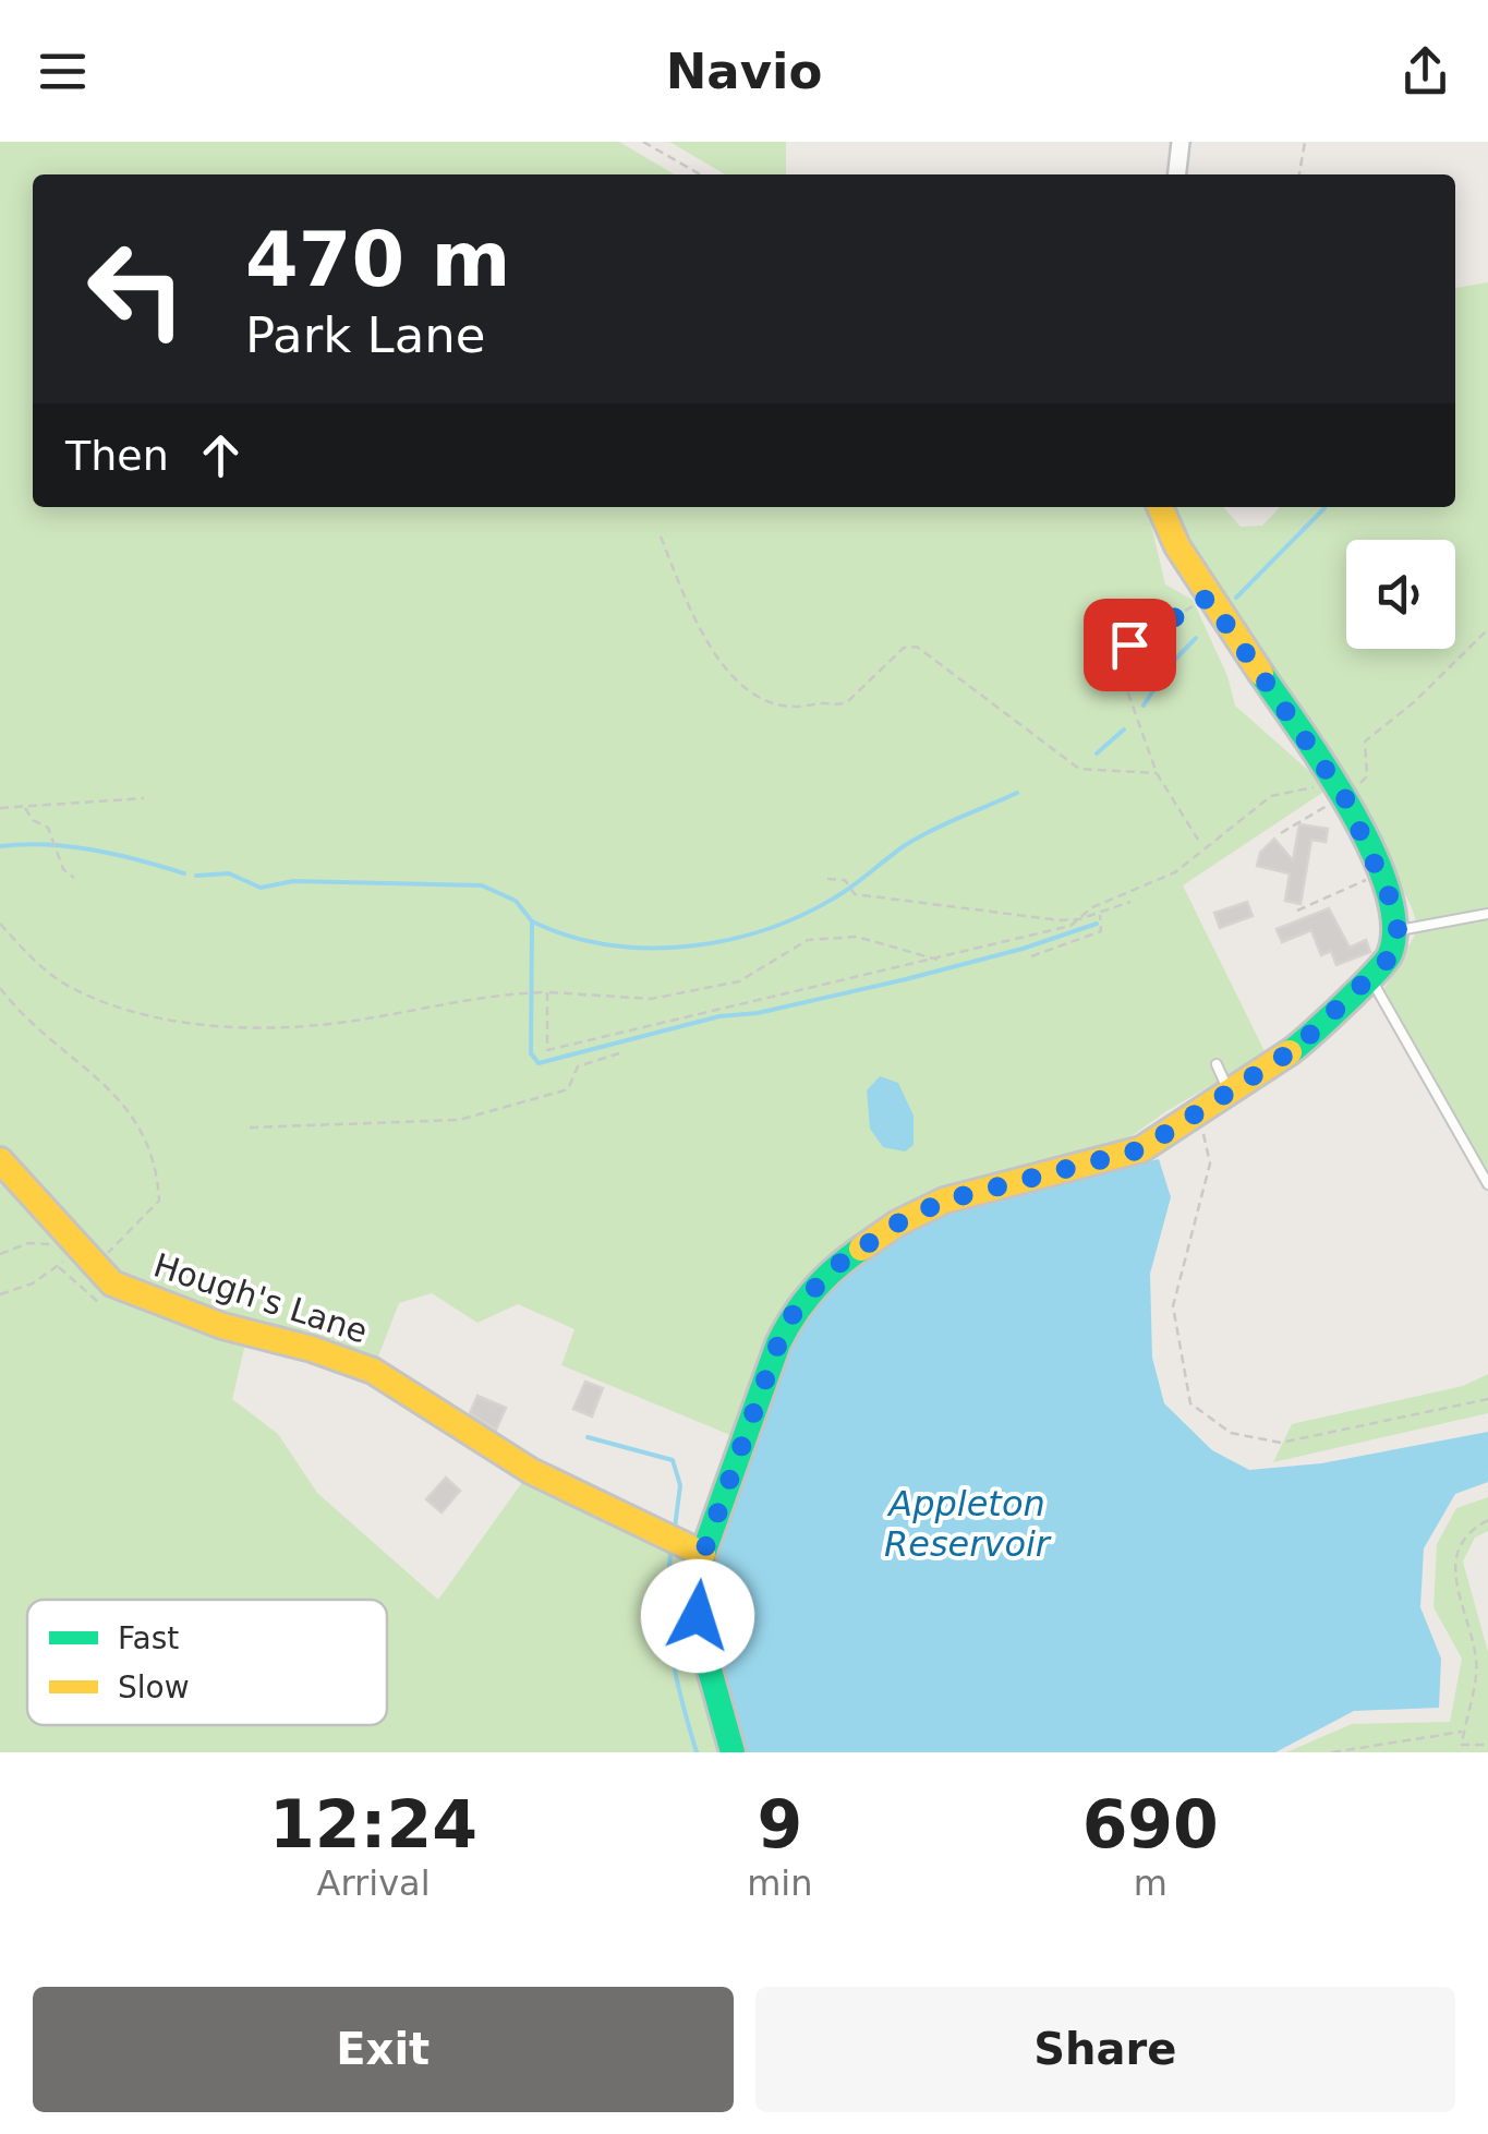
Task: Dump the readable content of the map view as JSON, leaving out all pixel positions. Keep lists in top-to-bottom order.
{
  "streets": {
    "street": ["Hough's Lane"]
  },
  "water": ["Appleton Reservoir"],
  "legend": ["Fast", "Slow"],
  "page": {
    "header": "Navio",
    "turn": ["470 m", "Park Lane"],
    "then": "Then",
    "eta": [
      "12:24",
      "Arrival",
      "9",
      "min",
      "690",
      "m"
    ],
    "buttons": ["Exit", "Share"]
  }
}
